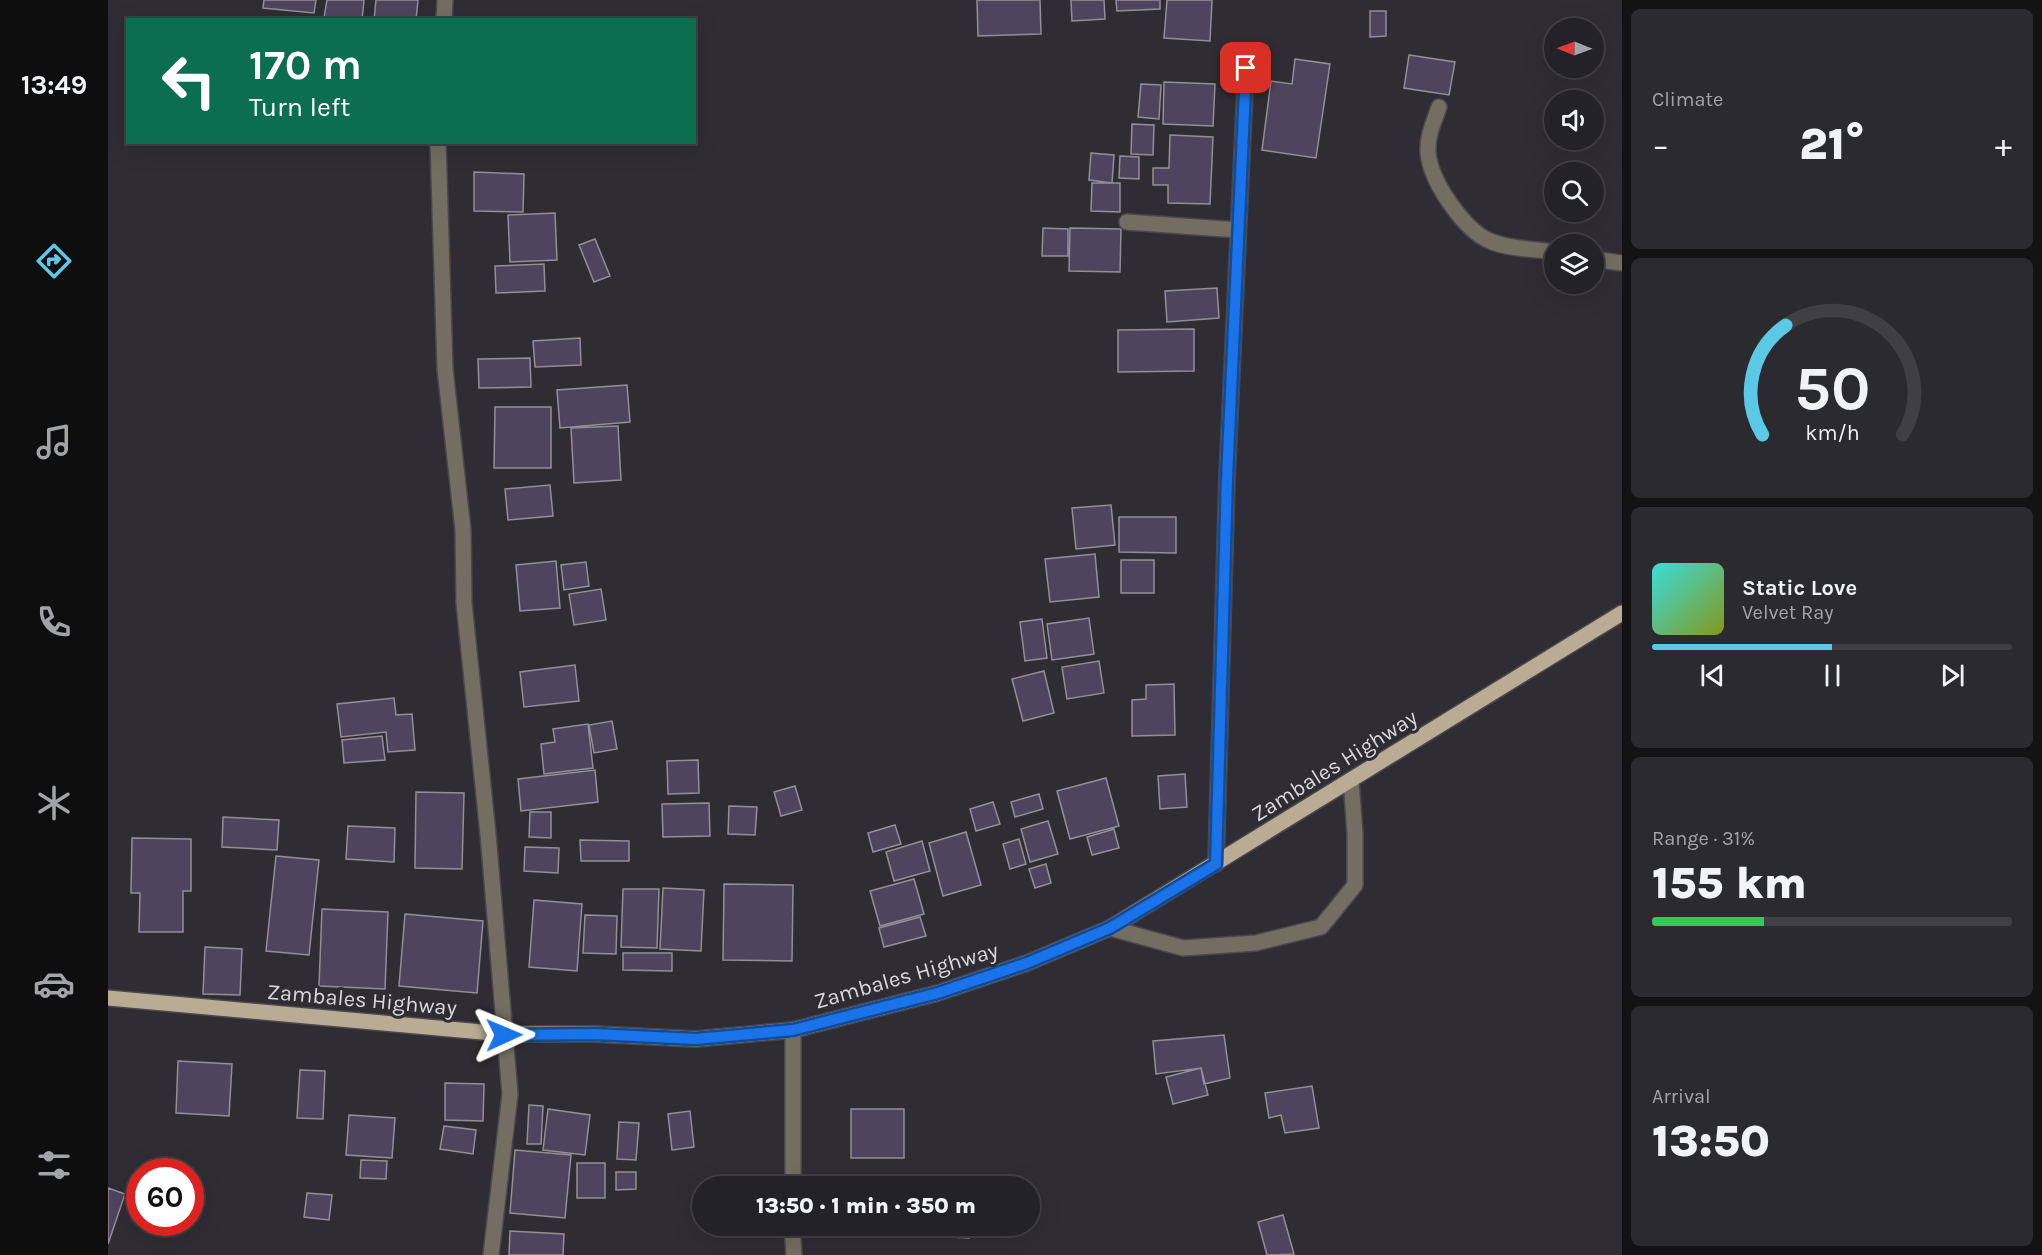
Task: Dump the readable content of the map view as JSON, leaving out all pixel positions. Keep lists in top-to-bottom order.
{
  "streets": {
    "main road": ["Zambales Highway"]
  },
  "north": "left",
  "page": {
    "tabs": "13:49",
    "tile": [
      "Climate",
      ["Range · 31%", "155 km"],
      ["Arrival", "13:50"]
    ],
    "turn": ["170 m", "Turn left"],
    "heat": ["−", "21°", "+"],
    "song": ["Static Love", "Velvet Ray"],
    "limit": "60",
    "trip": "13:50 · 1 min · 350 m",
    "gauge": ["50", "km/h"]
  }
}
